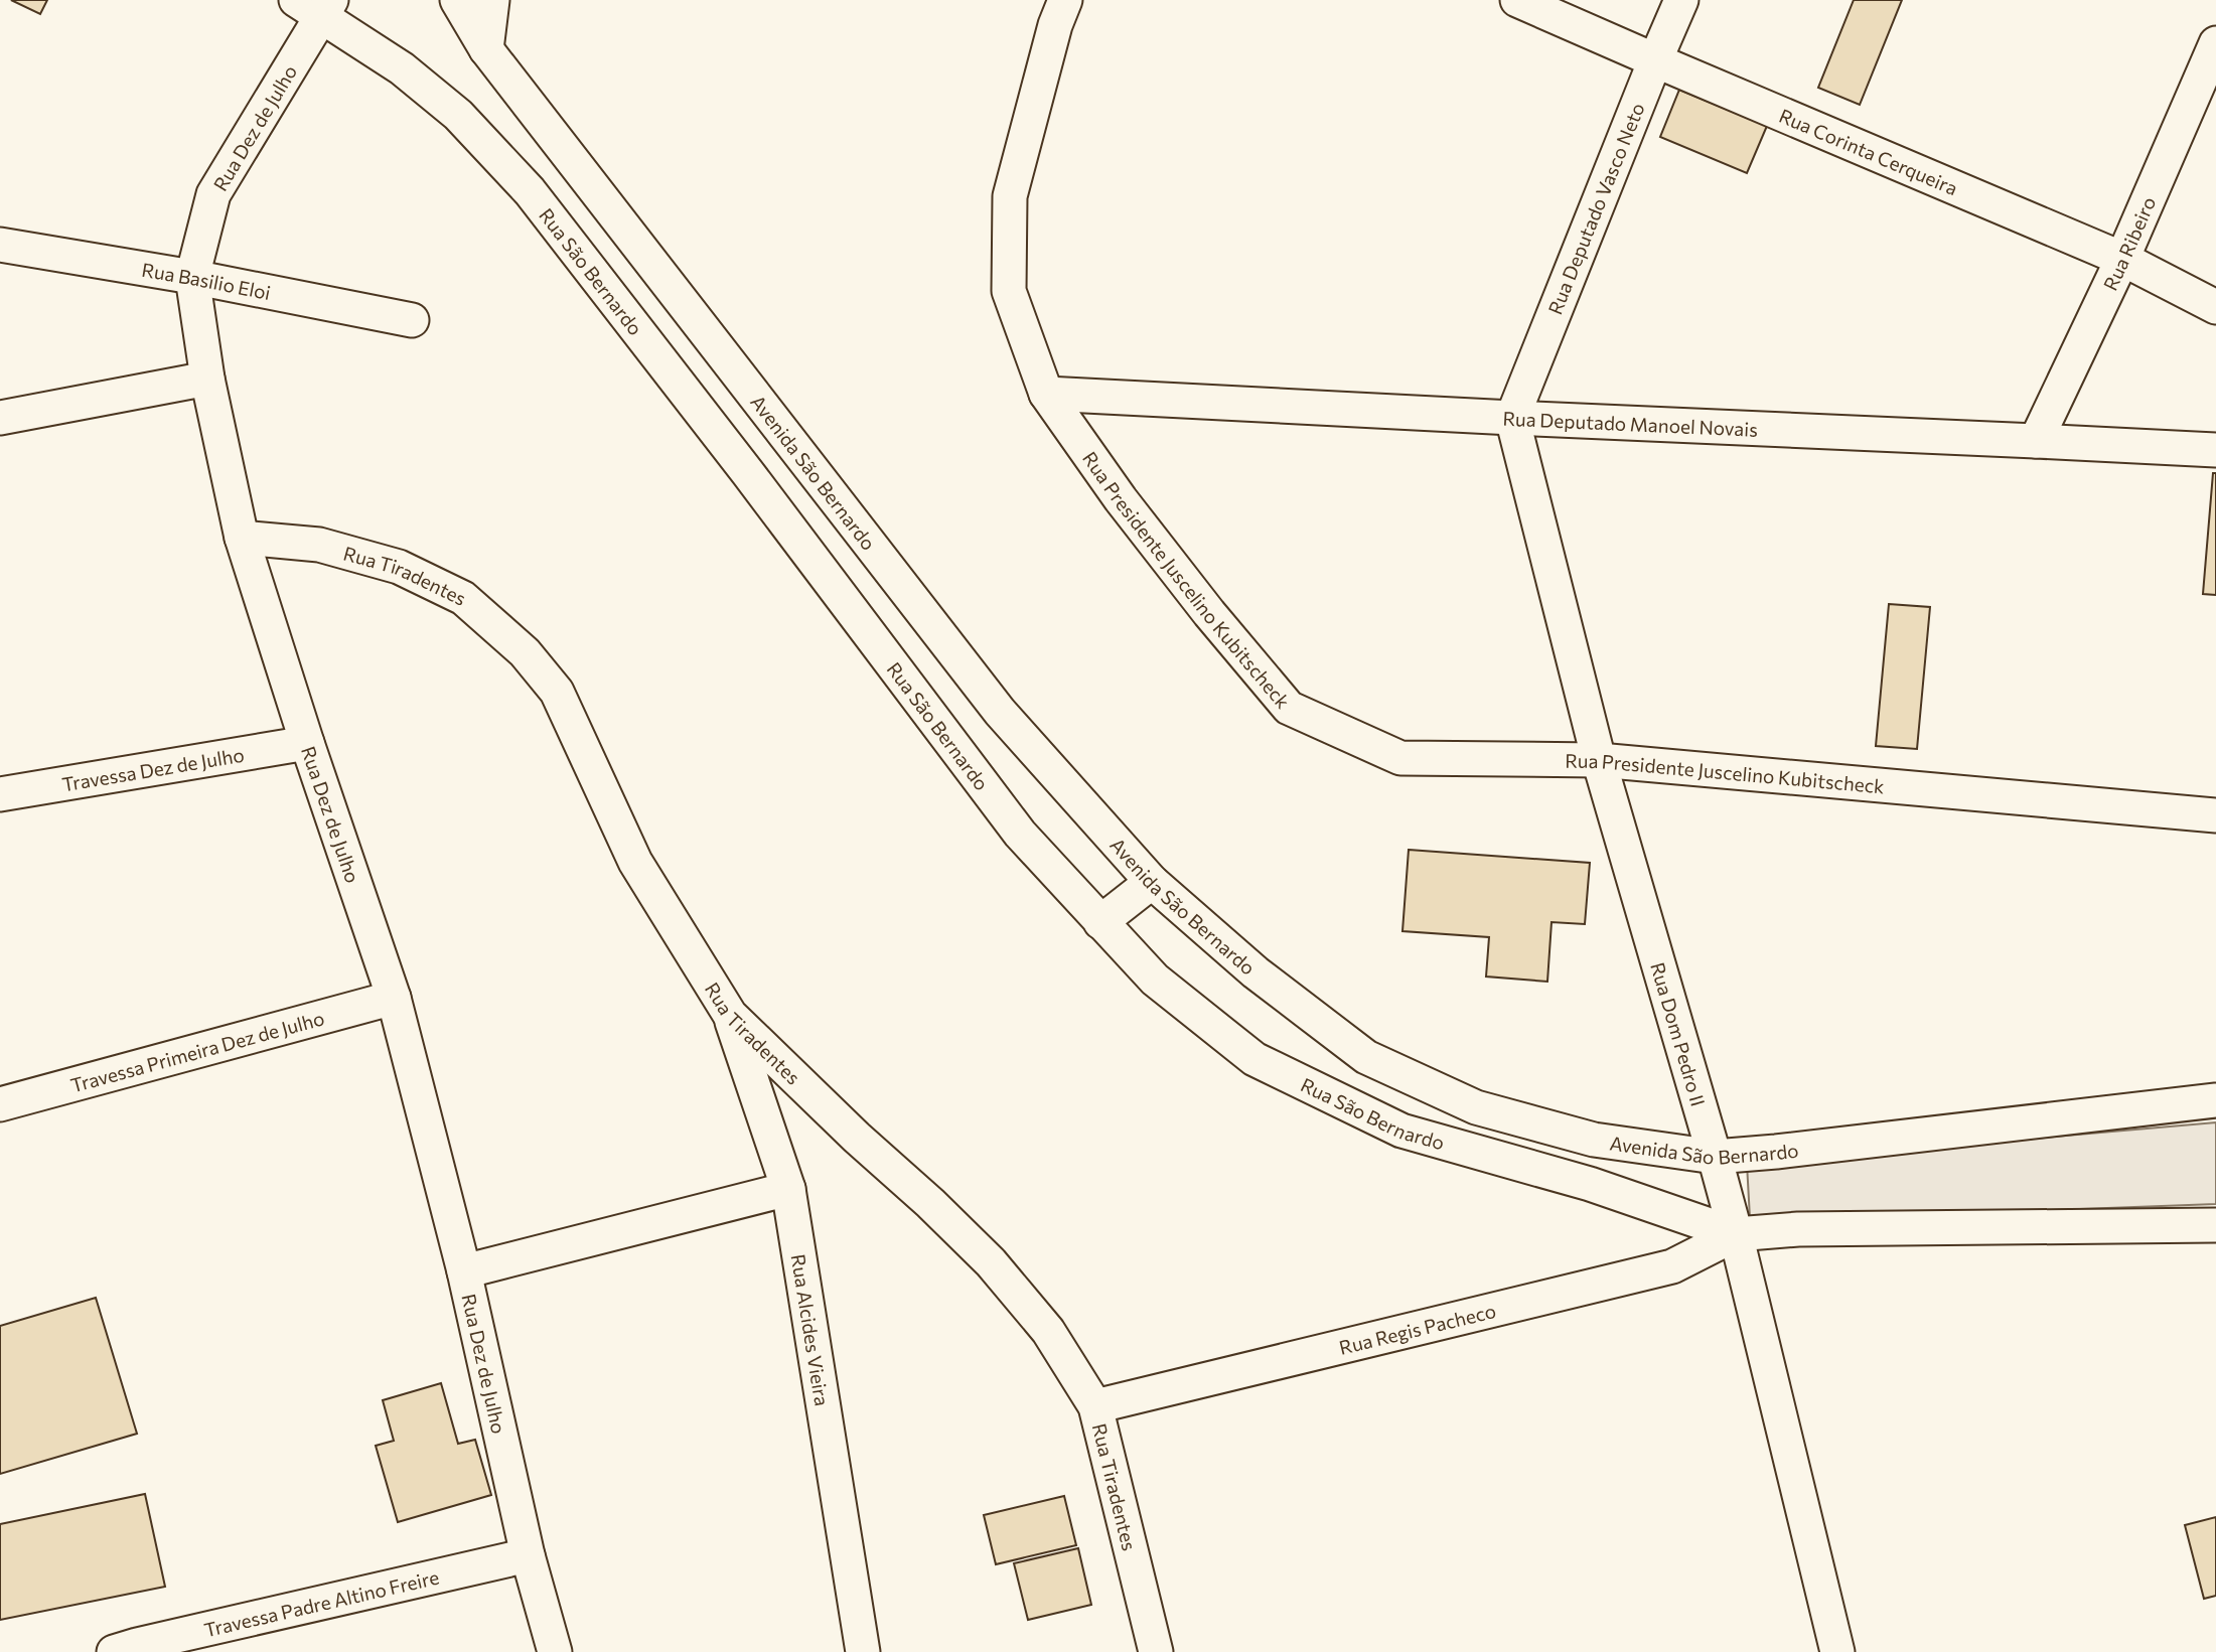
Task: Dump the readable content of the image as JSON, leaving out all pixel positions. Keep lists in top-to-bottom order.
{
  "streets": {
    "street": [
      "Rua Dez de Julho",
      "Rua Corinta Cerqueira",
      "Rua Deputado Vasco Neto",
      "Rua Ribeiro",
      "Rua São Bernardo",
      "Rua Basilio Eloi",
      "Rua Deputado Manoel Novais",
      "Avenida São Bernardo",
      "Rua Tiradentes",
      "Rua Presidente Juscelino Kubitscheck",
      "Travessa Dez de Julho",
      "Rua Dom Pedro II",
      "Travessa Primeira Dez de Julho",
      "Rua Regis Pacheco",
      "Rua Alcides Vieira",
      "Travessa Padre Altino Freire"
    ]
  },
  "crossings": [
    ["Rua Dez de Julho", "Rua São Bernardo"],
    ["Rua Dez de Julho", "Rua Basilio Eloi"],
    ["Rua Dez de Julho", "Rua Tiradentes"],
    ["Rua Dez de Julho", "Travessa Dez de Julho"],
    ["Rua Dez de Julho", "Travessa Primeira Dez de Julho"],
    ["Rua Dez de Julho", "Travessa Padre Altino Freire"],
    ["Rua Corinta Cerqueira", "Rua Deputado Vasco Neto"],
    ["Rua Corinta Cerqueira", "Rua Ribeiro"],
    ["Rua Deputado Vasco Neto", "Rua Deputado Manoel Novais"],
    ["Rua Deputado Vasco Neto", "Rua Dom Pedro II"],
    ["Rua Ribeiro", "Rua Deputado Manoel Novais"],
    ["Rua São Bernardo", "Rua Dom Pedro II"],
    ["Rua São Bernardo", "Rua Regis Pacheco"],
    ["Rua Deputado Manoel Novais", "Rua Presidente Juscelino Kubitscheck"],
    ["Rua Deputado Manoel Novais", "Rua Dom Pedro II"],
    ["Avenida São Bernardo", "Rua Dom Pedro II"],
    ["Rua Tiradentes", "Rua Regis Pacheco"],
    ["Rua Tiradentes", "Rua Alcides Vieira"],
    ["Rua Presidente Juscelino Kubitscheck", "Rua Dom Pedro II"],
    ["Rua Dom Pedro II", "Rua Regis Pacheco"]
  ]
}
